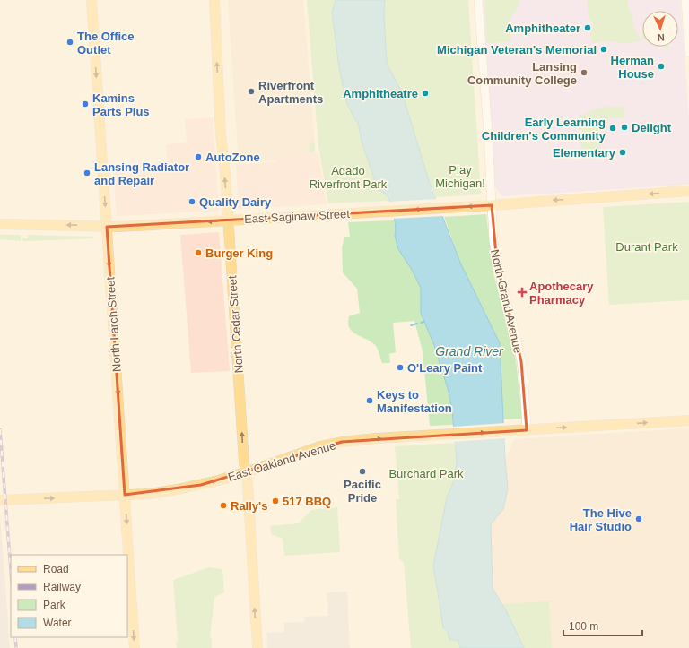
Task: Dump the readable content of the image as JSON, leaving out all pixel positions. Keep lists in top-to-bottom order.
{
  "streets": {
    "main road": [
      "East Saginaw Street",
      "North Larch Street",
      "North Cedar Street",
      "East Oakland Avenue"
    ],
    "street": ["North Grand Avenue"]
  },
  "crossings": [
    ["East Saginaw Street", "North Grand Avenue"],
    ["East Saginaw Street", "North Larch Street"],
    ["East Saginaw Street", "North Cedar Street"],
    ["North Grand Avenue", "East Oakland Avenue"],
    ["North Larch Street", "East Oakland Avenue"],
    ["North Cedar Street", "East Oakland Avenue"]
  ],
  "one_way": [
    "East Saginaw Street",
    "North Larch Street",
    "North Cedar Street",
    "East Oakland Avenue"
  ],
  "water": ["Grand River"],
  "parks": [
    "Play Michigan!",
    "Adado Riverfront Park",
    "Durant Park",
    "Burchard Park"
  ],
  "places": {
    "other": [
      "Amphitheater",
      "The Office Outlet",
      "Michigan Veteran's Memorial",
      "Herman House",
      "Lansing Community College",
      "Riverfront Apartments",
      "Amphitheatre",
      "Kamins Parts Plus",
      "Delight",
      "Early Learning Children's Community",
      "Elementary",
      "AutoZone",
      "Lansing Radiator and Repair",
      "Quality Dairy",
      "Burger King",
      "O'Leary Paint",
      "Keys to Manifestation",
      "Pacific Pride",
      "517 BBQ",
      "Rally's",
      "The Hive Hair Studio"
    ],
    "health": ["Apothecary Pharmacy"]
  },
  "legend": [
    "Road",
    "Railway",
    "Park",
    "Water"
  ],
  "scale_bar": "100 m",
  "north": "bottom"
}
